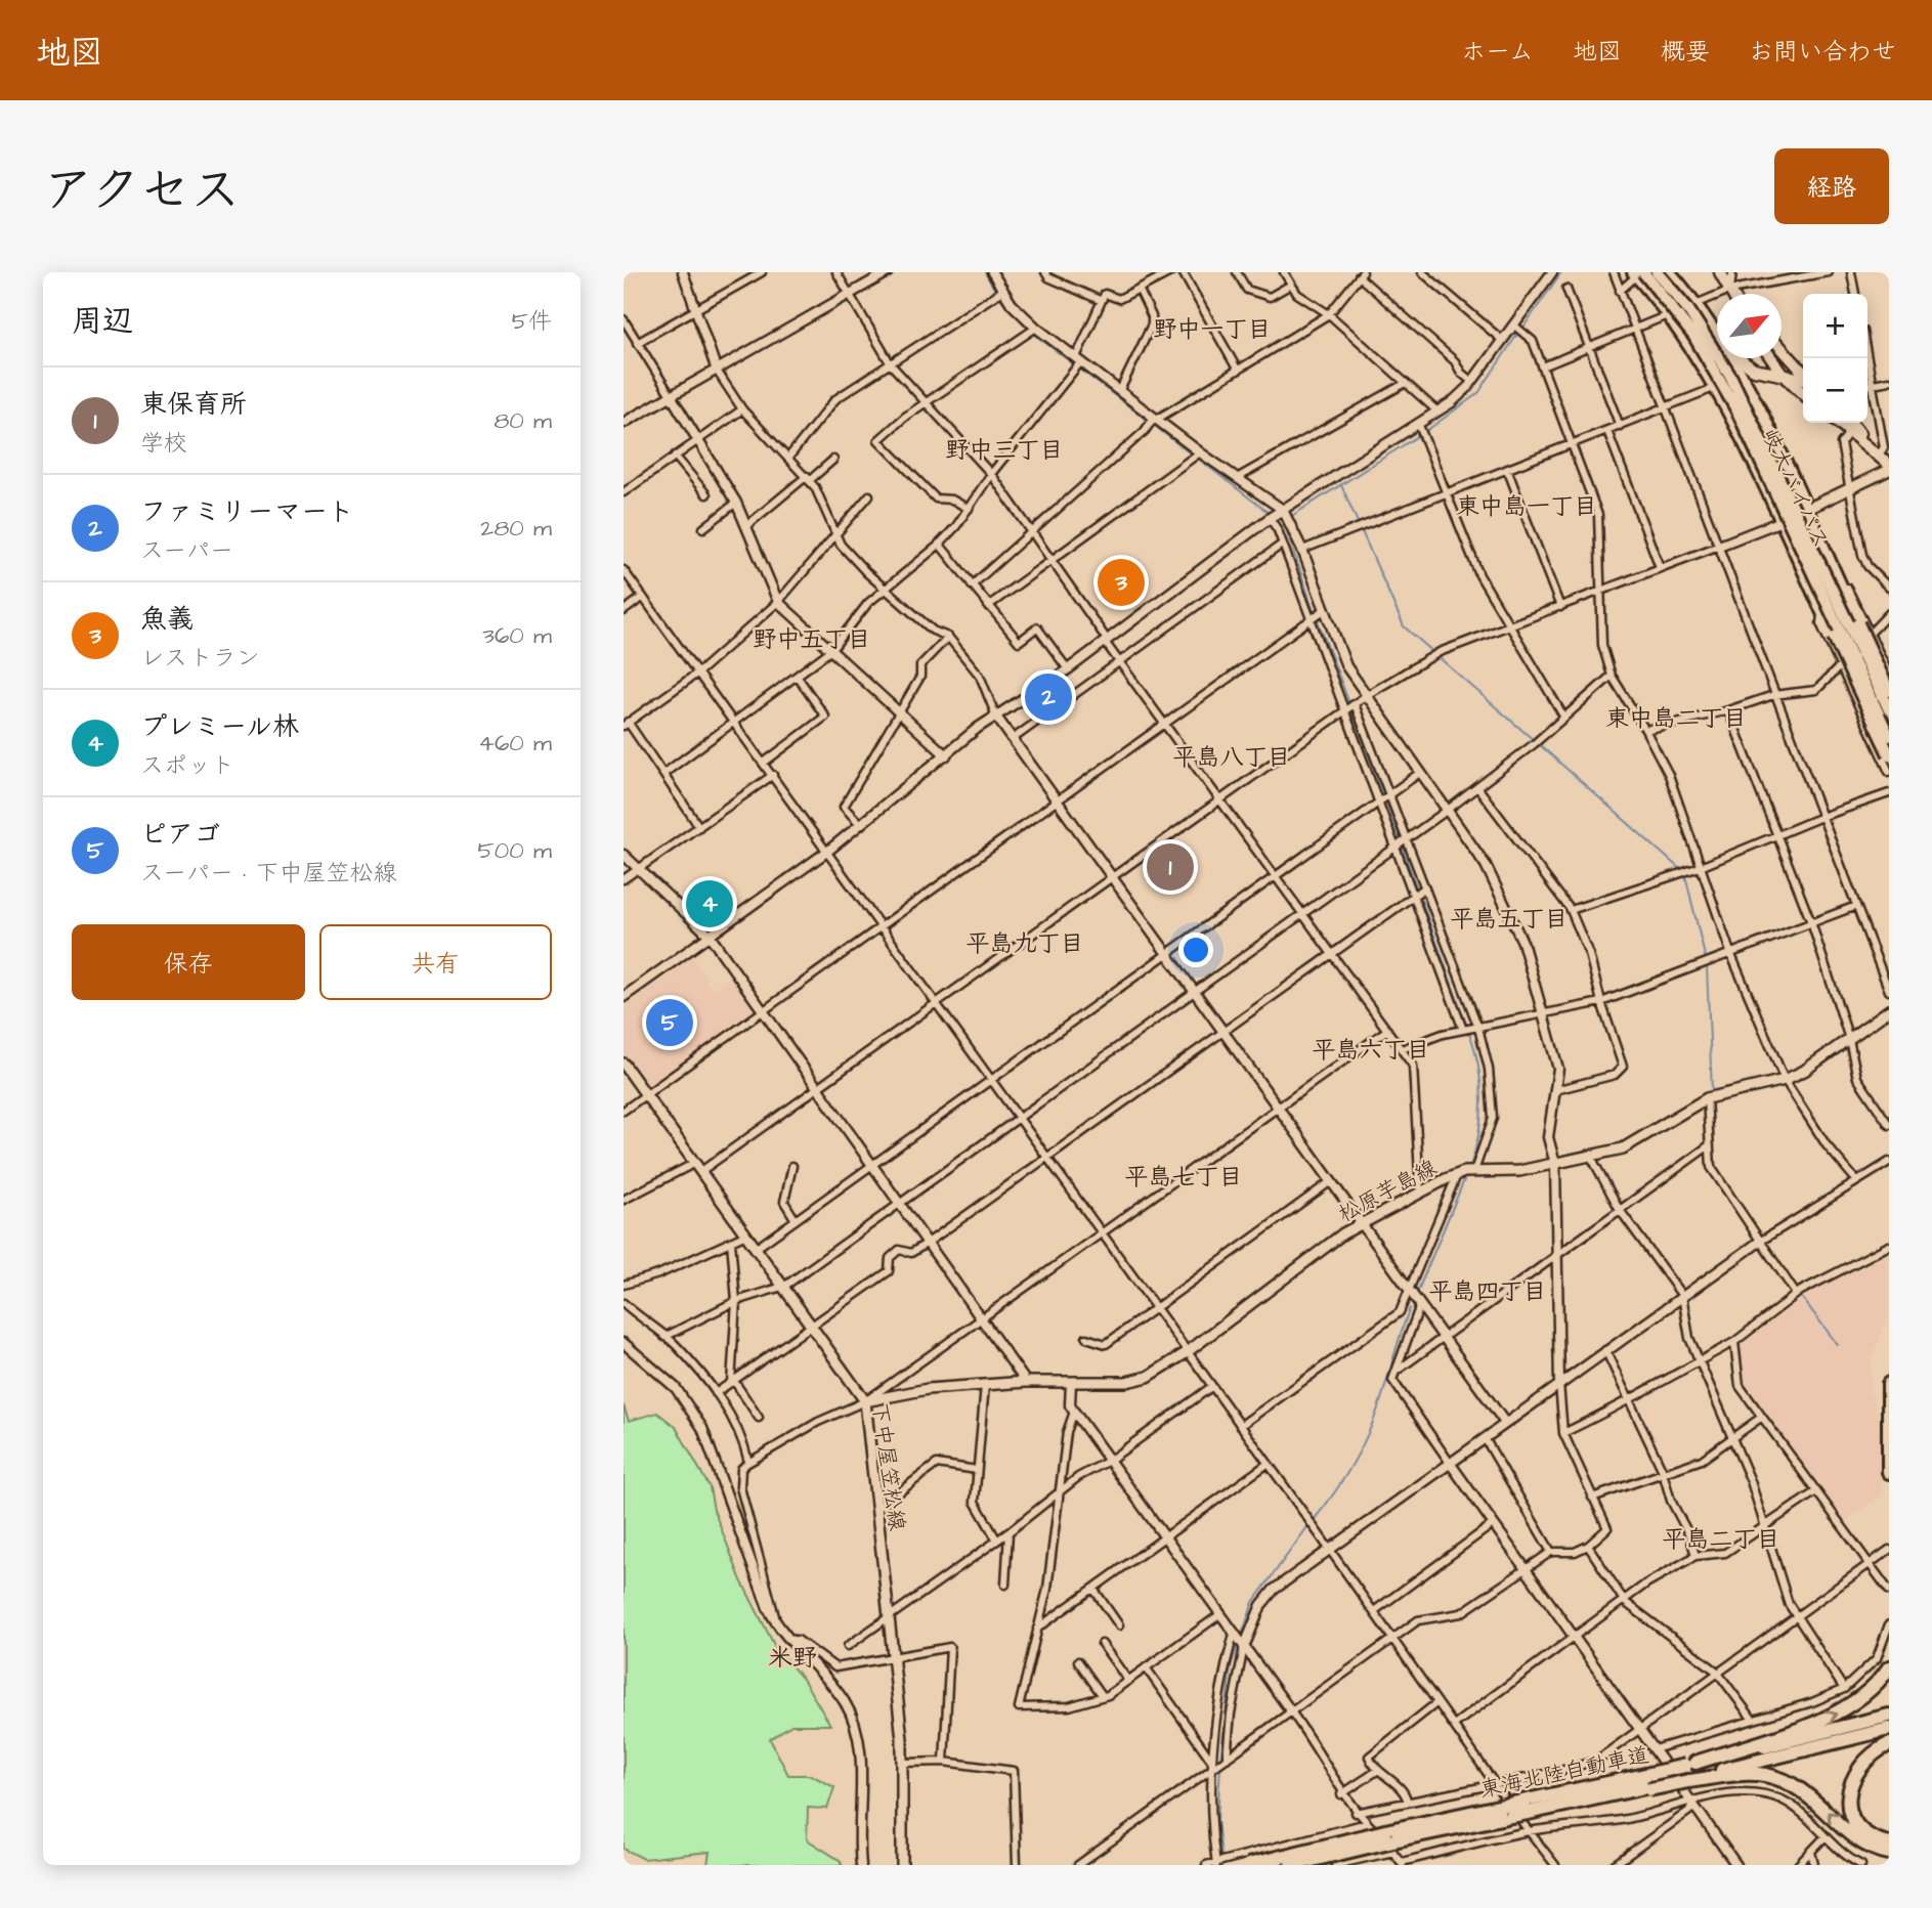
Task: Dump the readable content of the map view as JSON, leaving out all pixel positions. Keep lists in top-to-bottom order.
{
  "streets": {
    "highway": ["岐大バイパス", "東海北陸自動車道"],
    "main road": ["松原芋島線", "下中屋笠松線"]
  },
  "crossings": [
    ["松原芋島線", "下中屋笠松線"]
  ],
  "districts": [
    "野中一丁目",
    "野中三丁目",
    "東中島一丁目",
    "野中五丁目",
    "東中島二丁目",
    "平島八丁目",
    "平島五丁目",
    "平島九丁目",
    "平島六丁目",
    "平島七丁目",
    "平島四丁目",
    "平島二丁目",
    "米野"
  ],
  "north": "top right",
  "page": {
    "header": "地図",
    "nav": [
      "ホーム",
      "地図",
      "概要",
      "お問い合わせ"
    ],
    "title": "アクセス",
    "buttons": [
      "経路",
      ["保存", "共有"]
    ],
    "heading": ["周辺", "5件"],
    "map_buttons": ["+", "−"],
    "list": [
      {
        "mark": "1",
        "name": "東保育所",
        "note": "学校",
        "value": "80 m"
      },
      {
        "mark": "2",
        "name": "ファミリーマート",
        "note": "スーパー",
        "value": "280 m"
      },
      {
        "mark": "3",
        "name": "魚義",
        "note": "レストラン",
        "value": "360 m"
      },
      {
        "mark": "4",
        "name": "プレミール林",
        "note": "スポット",
        "value": "460 m"
      },
      {
        "mark": "5",
        "name": "ピアゴ",
        "note": "スーパー · 下中屋笠松線",
        "value": "500 m"
      }
    ],
    "pins": [
      "3",
      "2",
      "1",
      "4",
      "5"
    ]
  }
}
